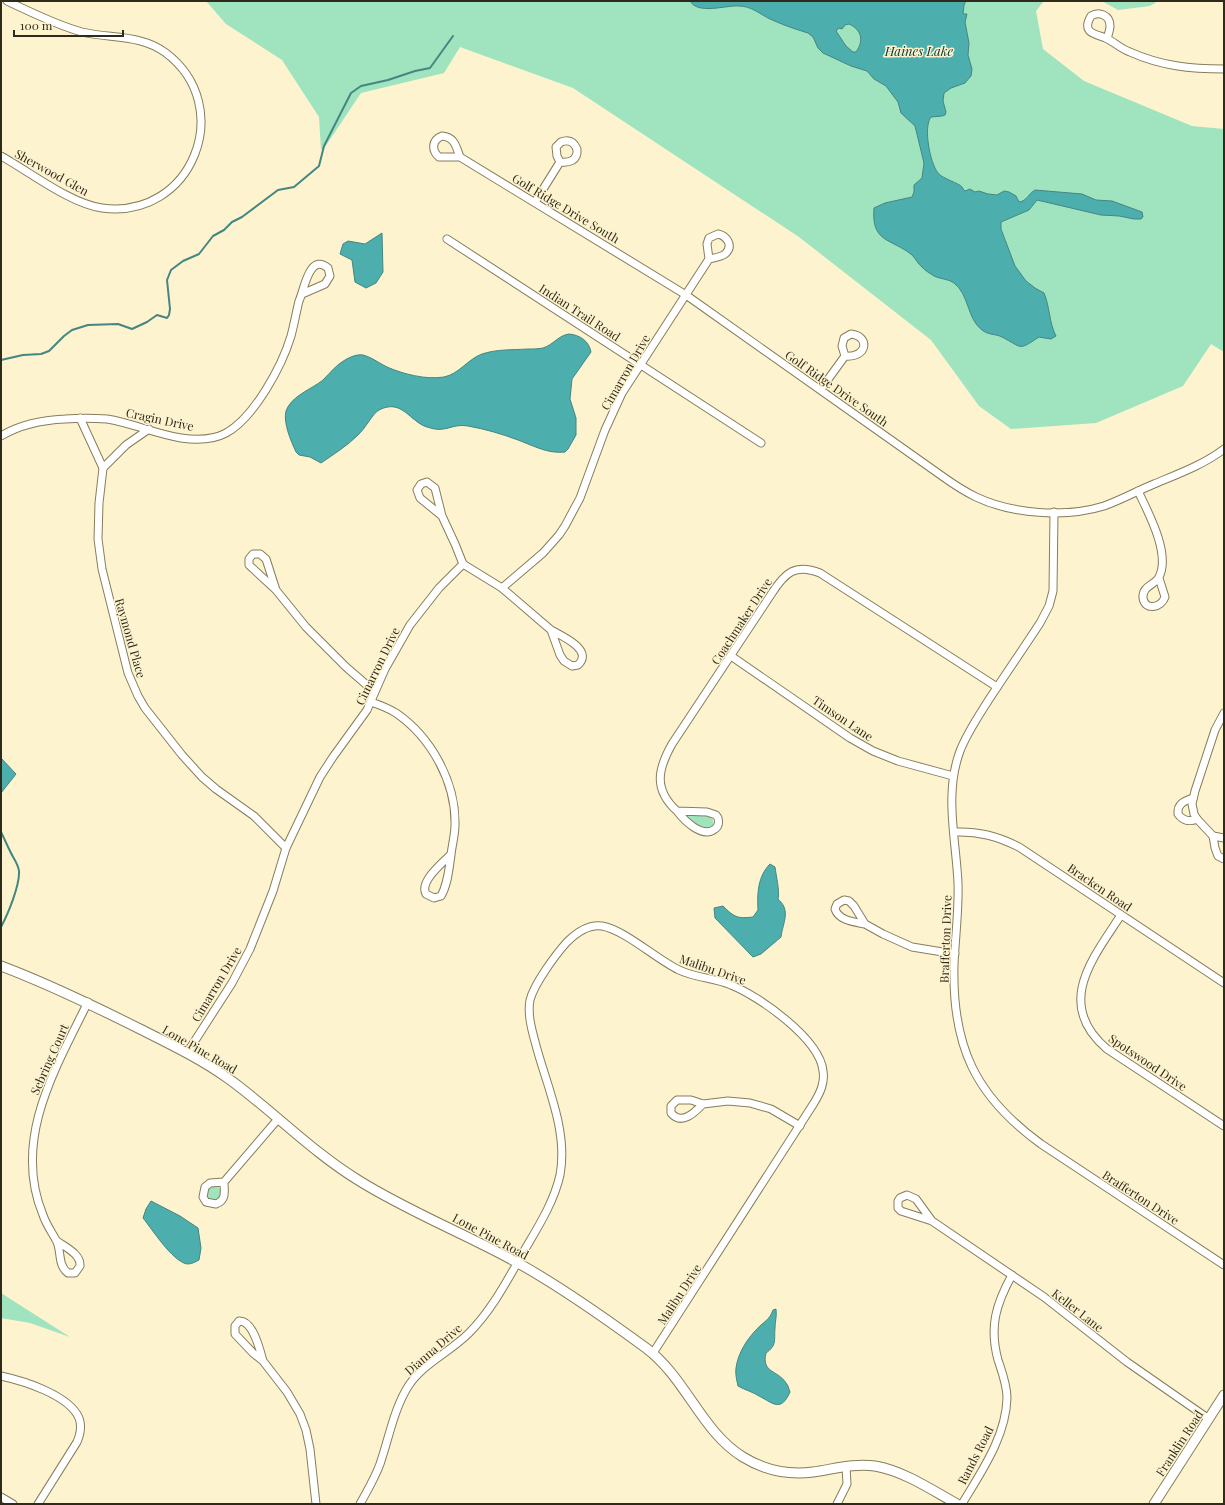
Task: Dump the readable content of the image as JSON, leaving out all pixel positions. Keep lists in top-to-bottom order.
{
  "streets": {
    "street": [
      "Sherwood Glen",
      "Golf Ridge Drive South",
      "Indian Trail Road",
      "Cimarron Drive",
      "Cragin Drive",
      "Coachmaker Drive",
      "Raymond Place",
      "Timson Lane",
      "Bracken Road",
      "Brafferton Drive",
      "Malibu Drive",
      "Lone Pine Road",
      "Sebring Court",
      "Spotswood Drive",
      "Keller Lane",
      "Dianna Drive",
      "Franklin Road",
      "Rands Road"
    ]
  },
  "crossings": [
    ["Golf Ridge Drive South", "Cimarron Drive"],
    ["Golf Ridge Drive South", "Brafferton Drive"],
    ["Indian Trail Road", "Cimarron Drive"],
    ["Cimarron Drive", "Raymond Place"],
    ["Cimarron Drive", "Lone Pine Road"],
    ["Coachmaker Drive", "Timson Lane"],
    ["Coachmaker Drive", "Brafferton Drive"],
    ["Timson Lane", "Brafferton Drive"],
    ["Bracken Road", "Brafferton Drive"],
    ["Bracken Road", "Spotswood Drive"],
    ["Malibu Drive", "Lone Pine Road"],
    ["Malibu Drive", "Dianna Drive"],
    ["Lone Pine Road", "Sebring Court"],
    ["Lone Pine Road", "Dianna Drive"],
    ["Keller Lane", "Franklin Road"],
    ["Keller Lane", "Rands Road"]
  ],
  "water": ["Haines Lake"],
  "scale_bar": "100 m"
}
